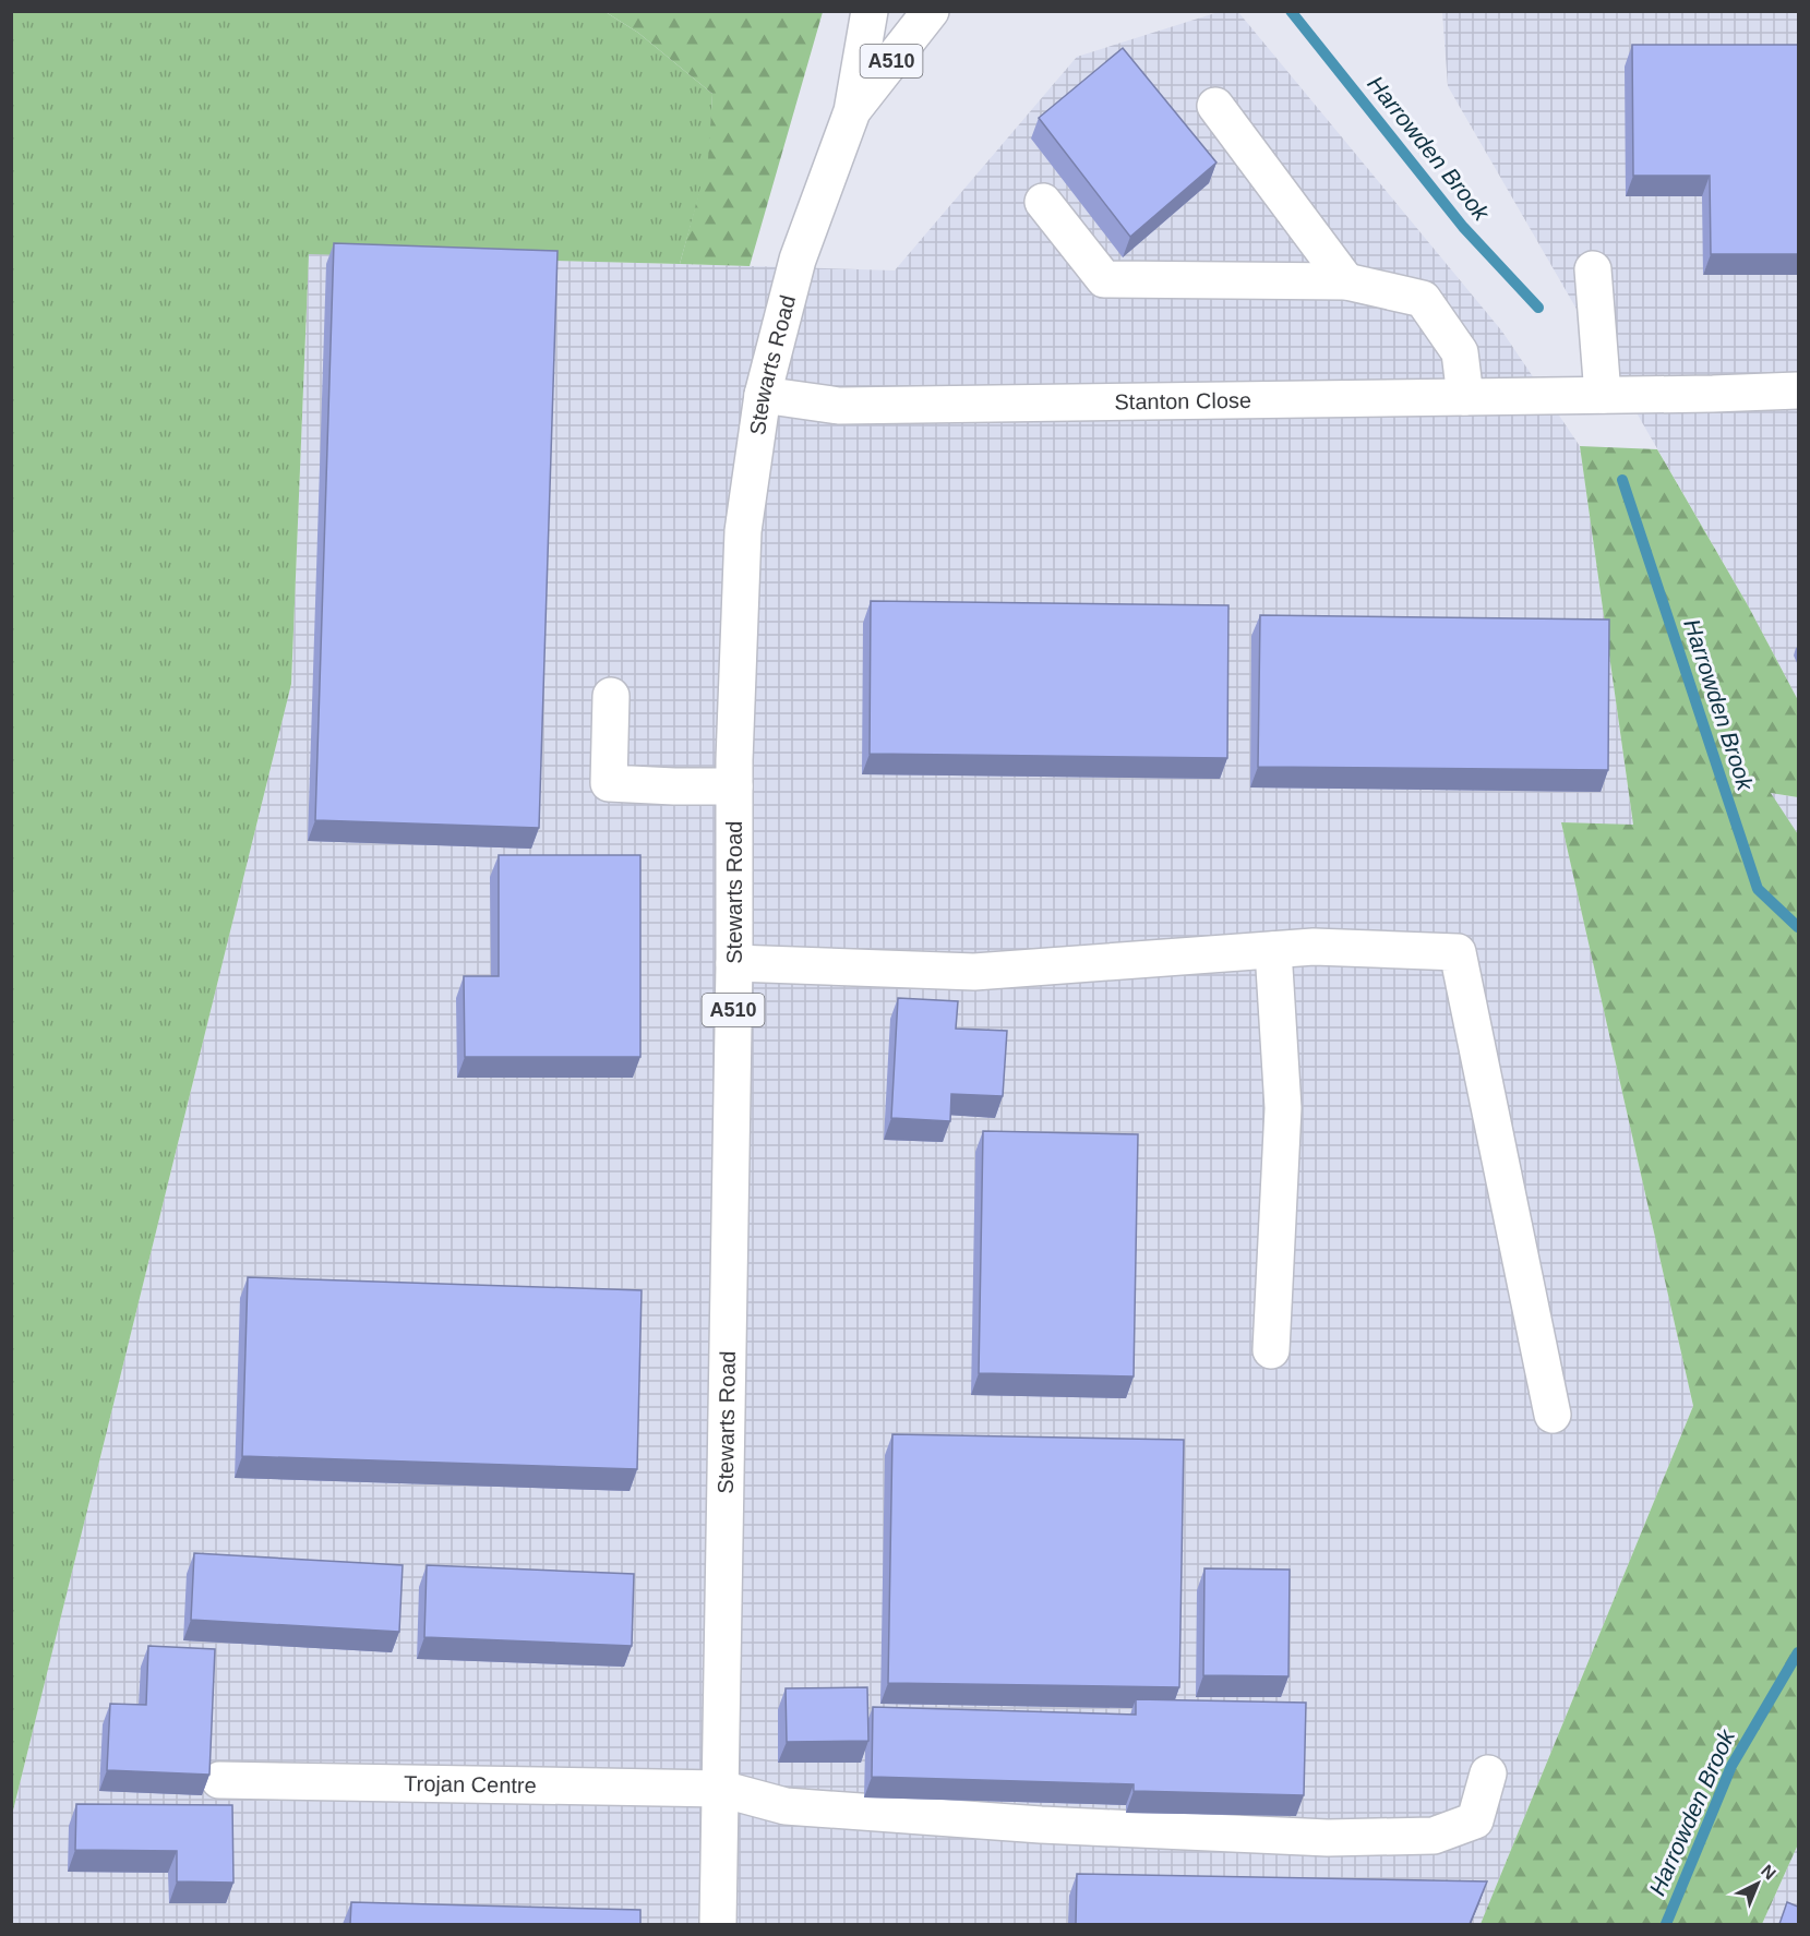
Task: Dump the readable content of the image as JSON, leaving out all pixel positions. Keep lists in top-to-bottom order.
{
  "streets": {
    "main road": [
      "A510",
      "Stewarts Road",
      "Stanton Close",
      "Trojan Centre"
    ]
  },
  "crossings": [
    ["Stewarts Road", "Stanton Close"],
    ["Stewarts Road", "Trojan Centre"]
  ],
  "water": ["Harrowden Brook"],
  "north": "top right"
}
